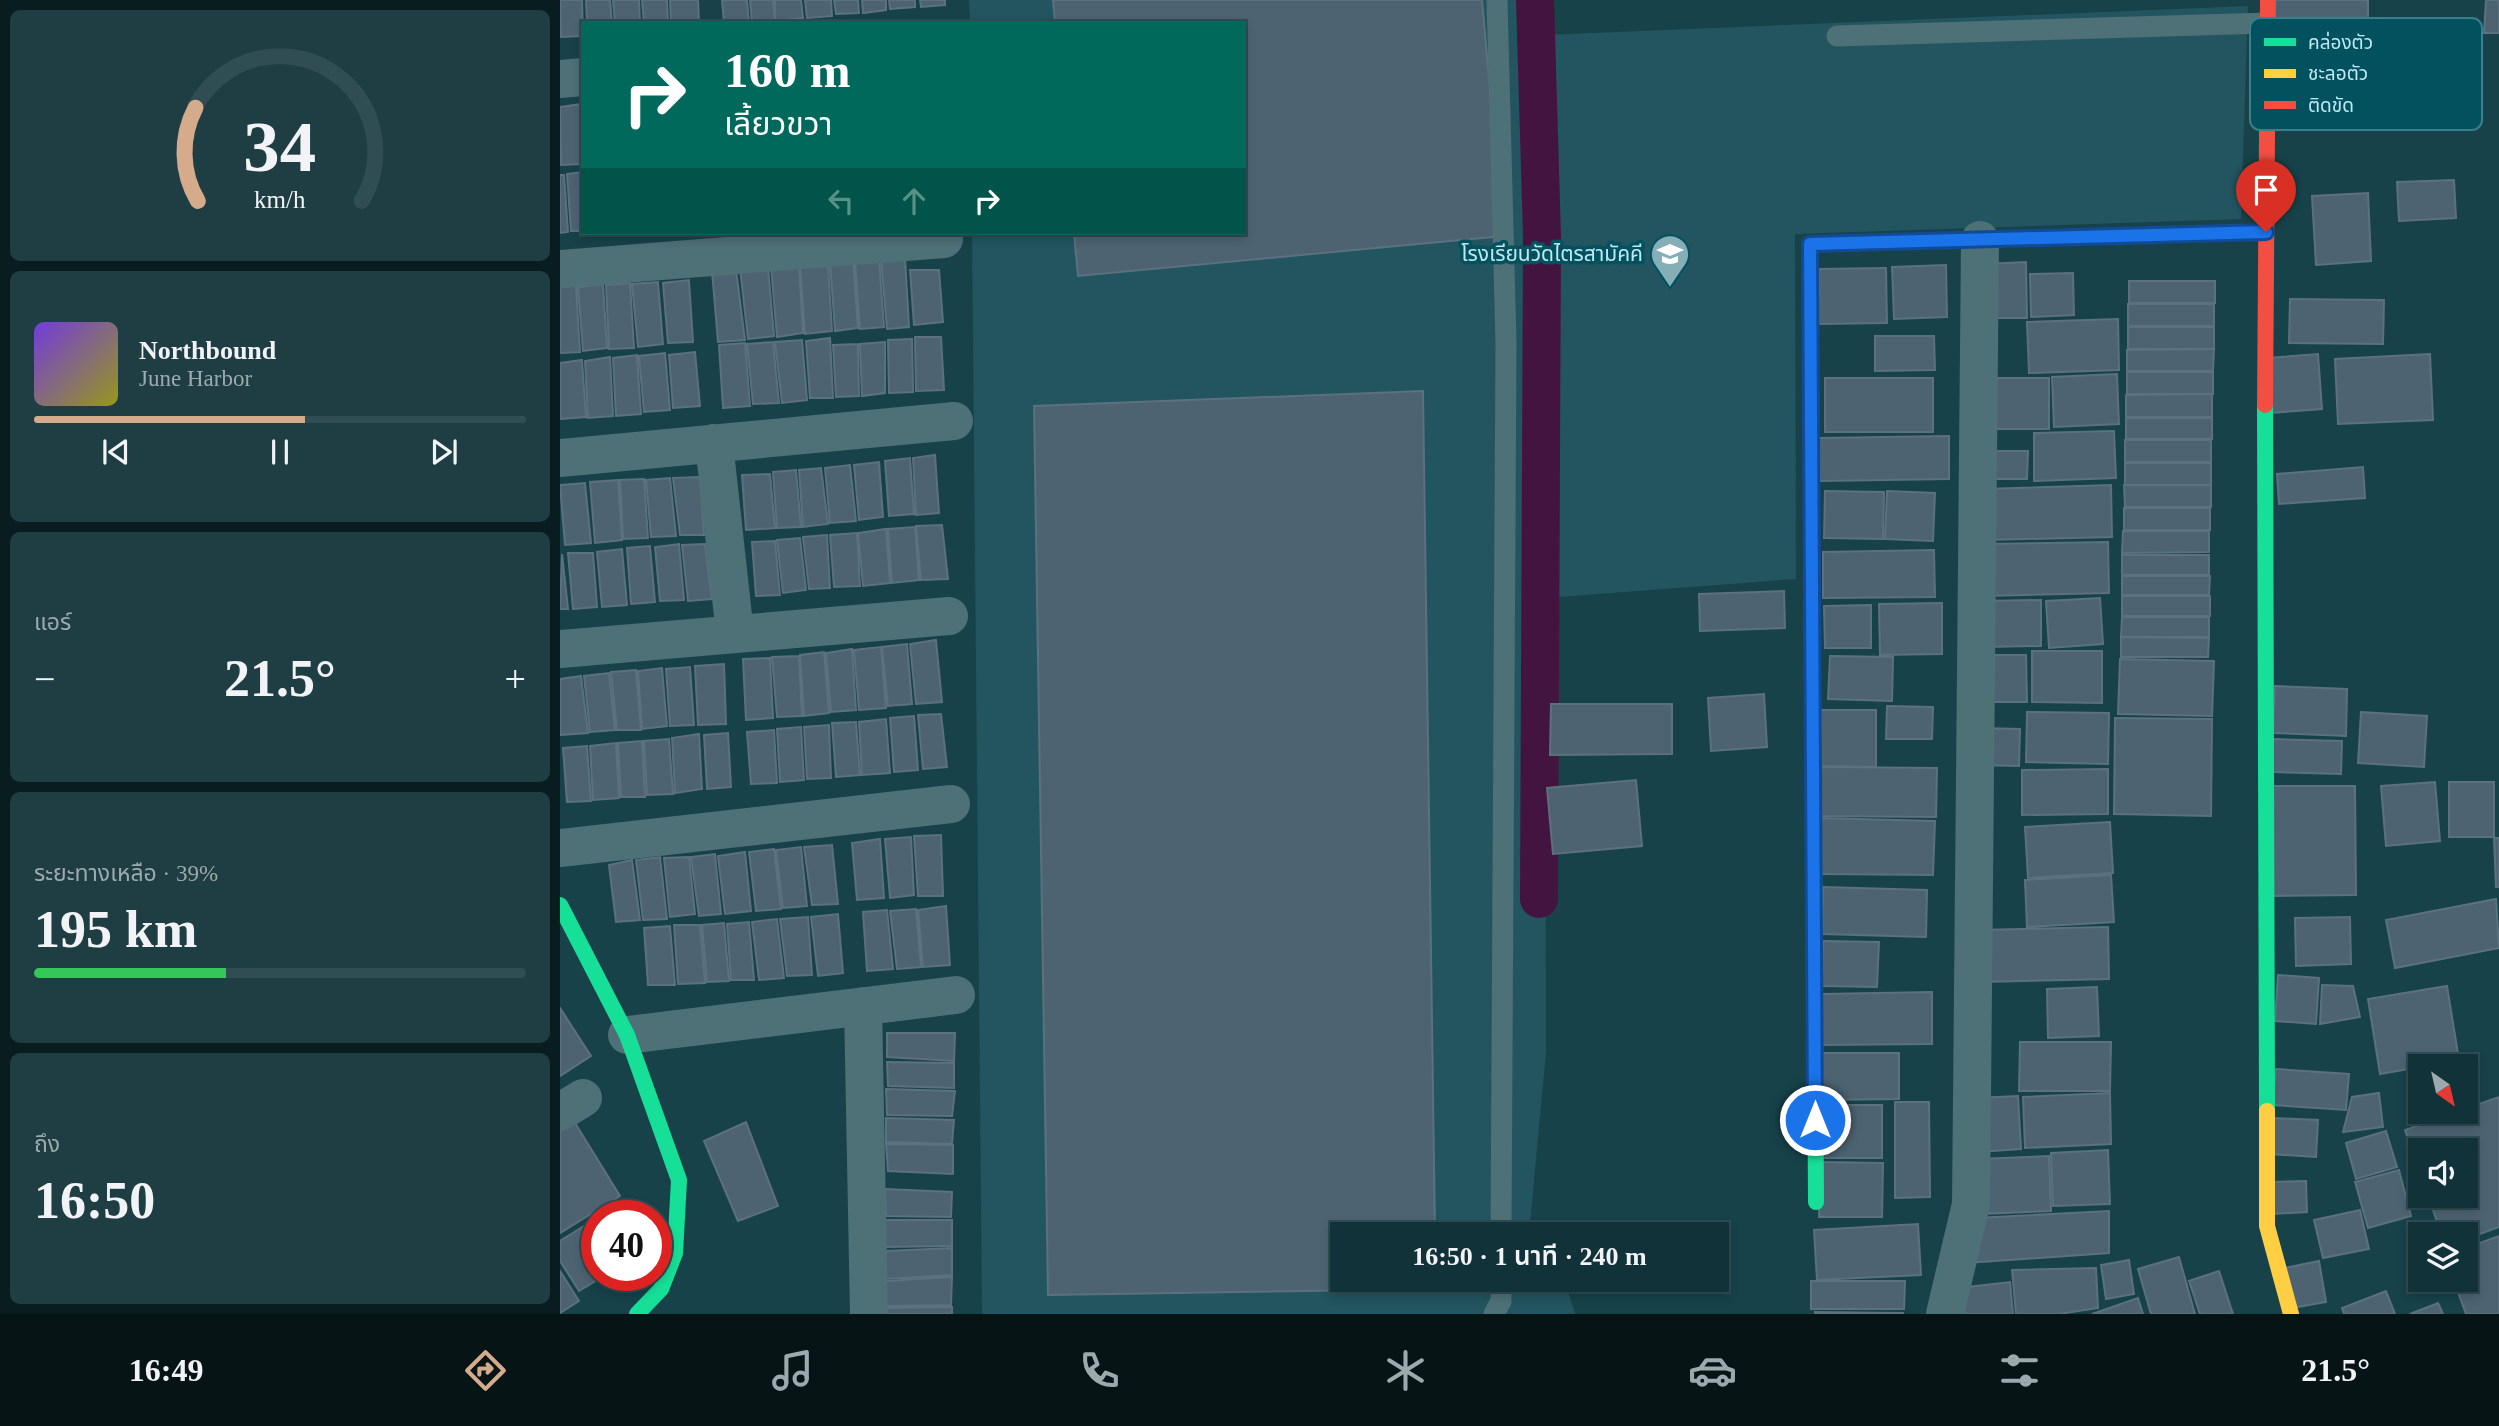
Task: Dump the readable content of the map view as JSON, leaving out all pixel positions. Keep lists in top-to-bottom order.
{
  "places": {
    "school or university": ["โรงเรียนวัดไตรสามัคคี"]
  },
  "legend": ["คล่องตัว", "ชะลอตัว", "ติดขัด"],
  "north": "bottom right",
  "page": {
    "turn": ["160 m", "เลี้ยวขวา"],
    "song": ["Northbound", "June Harbor"],
    "tile": [
      "แอร์",
      ["ระยะทางเหลือ · 39%", "195 km"],
      ["ถึง", "16:50"]
    ],
    "heat": ["−", "21.5°", "+"],
    "limit": "40",
    "trip": "16:50 · 1 นาที · 240 m",
    "tabs": ["16:49", "21.5°"],
    "gauge": ["34", "km/h"]
  }
}
